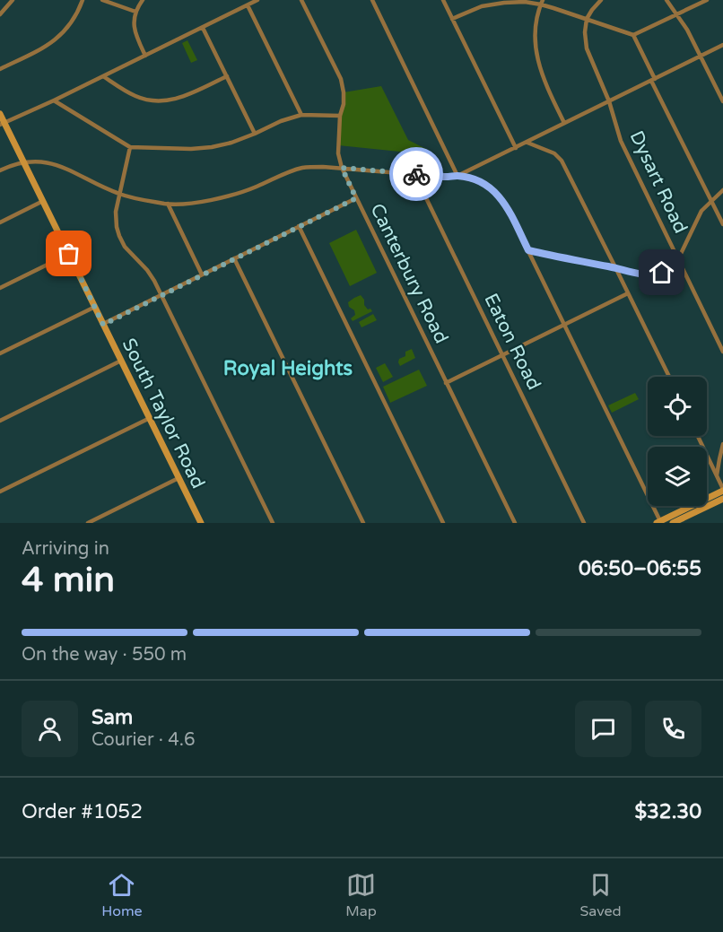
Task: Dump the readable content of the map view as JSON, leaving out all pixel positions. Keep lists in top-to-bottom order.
{
  "streets": {
    "main road": ["South Taylor Road"],
    "street": ["Dysart Road", "Canterbury Road", "Eaton Road"]
  },
  "districts": ["Royal Heights"],
  "page": {
    "heading": ["4 min", "Arriving in", "06:50–06:55"],
    "panel": [
      "Sam",
      "Courier · 4.6",
      "Order #1052",
      "$32.30"
    ],
    "bar": "On the way · 550 m",
    "tabs": ["Home", "Map", "Saved"]
  }
}
